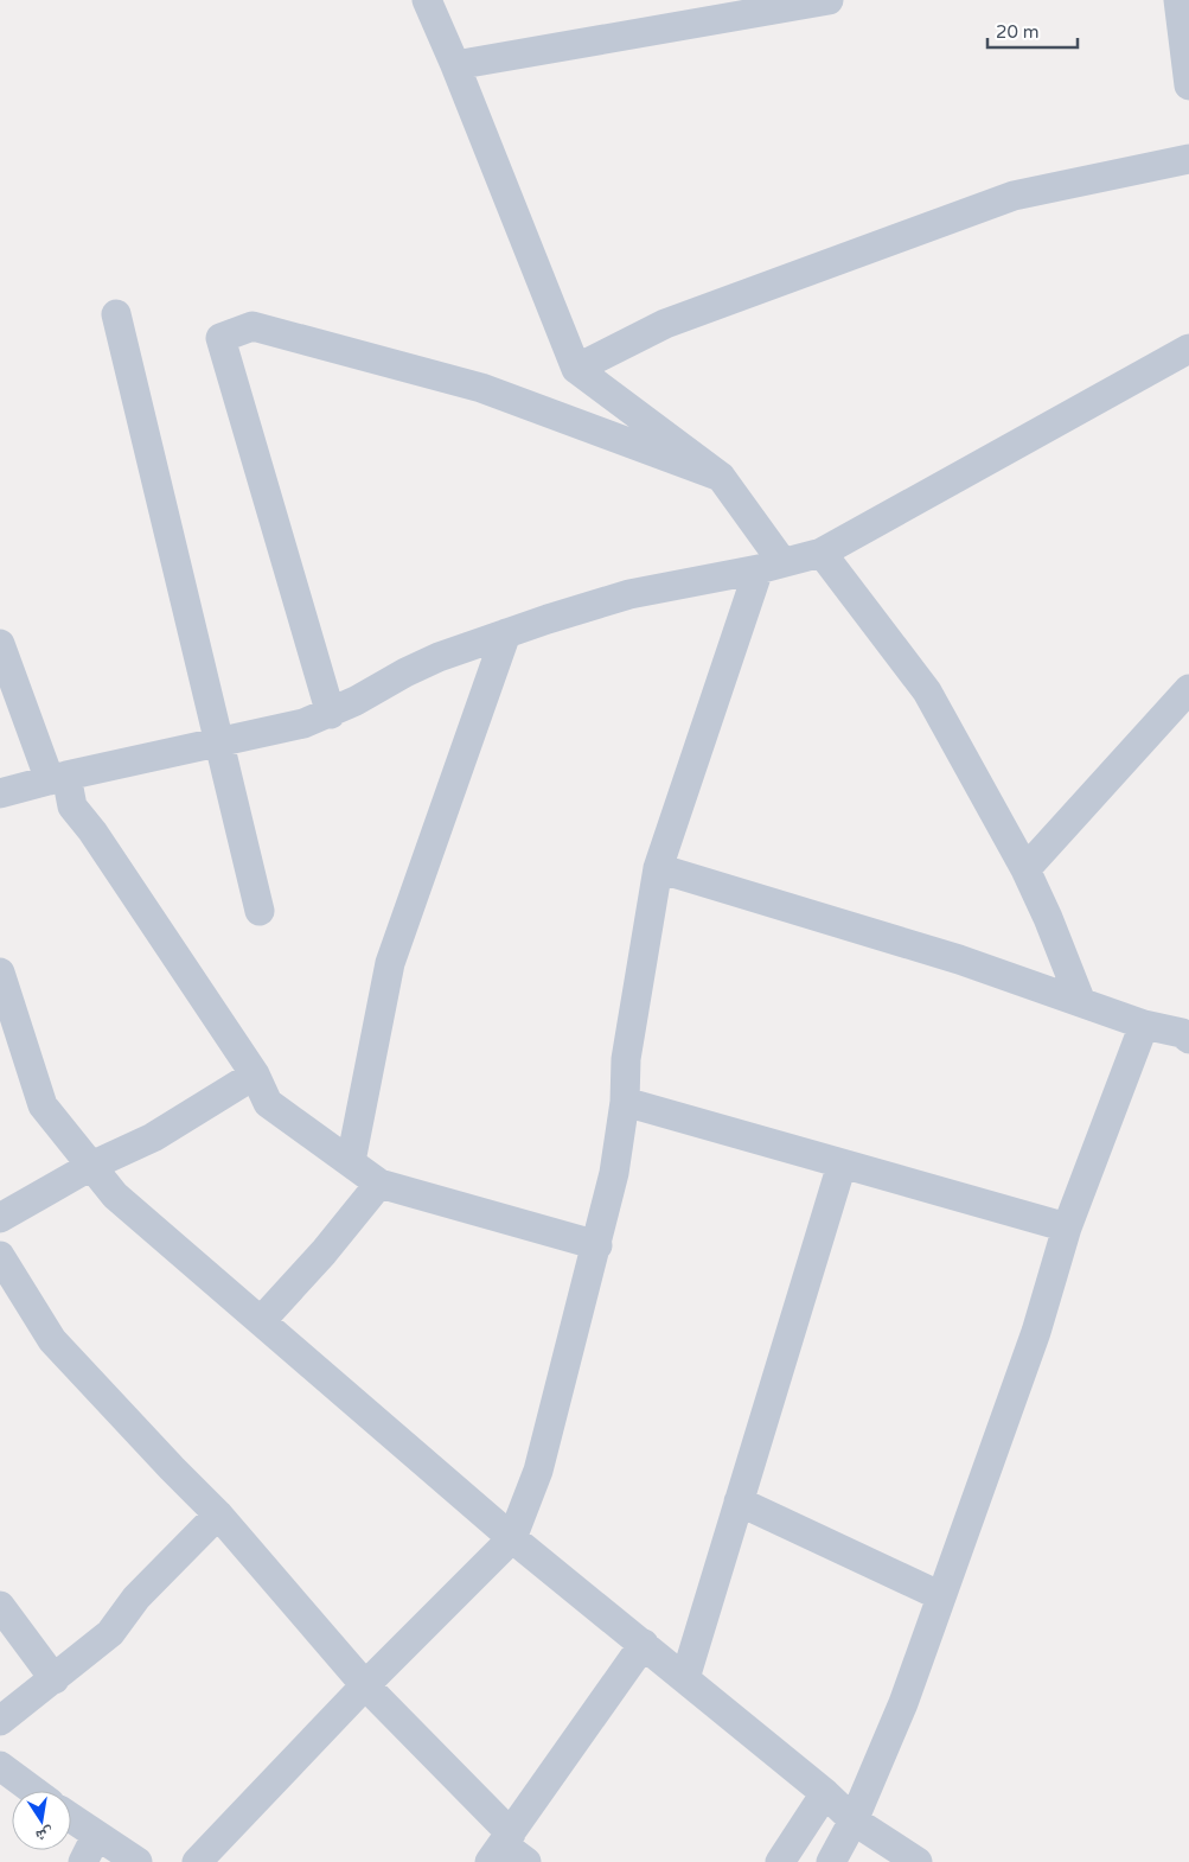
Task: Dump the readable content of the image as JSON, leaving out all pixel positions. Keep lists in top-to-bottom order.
{
  "scale_bar": "20 m",
  "north": "bottom"
}
